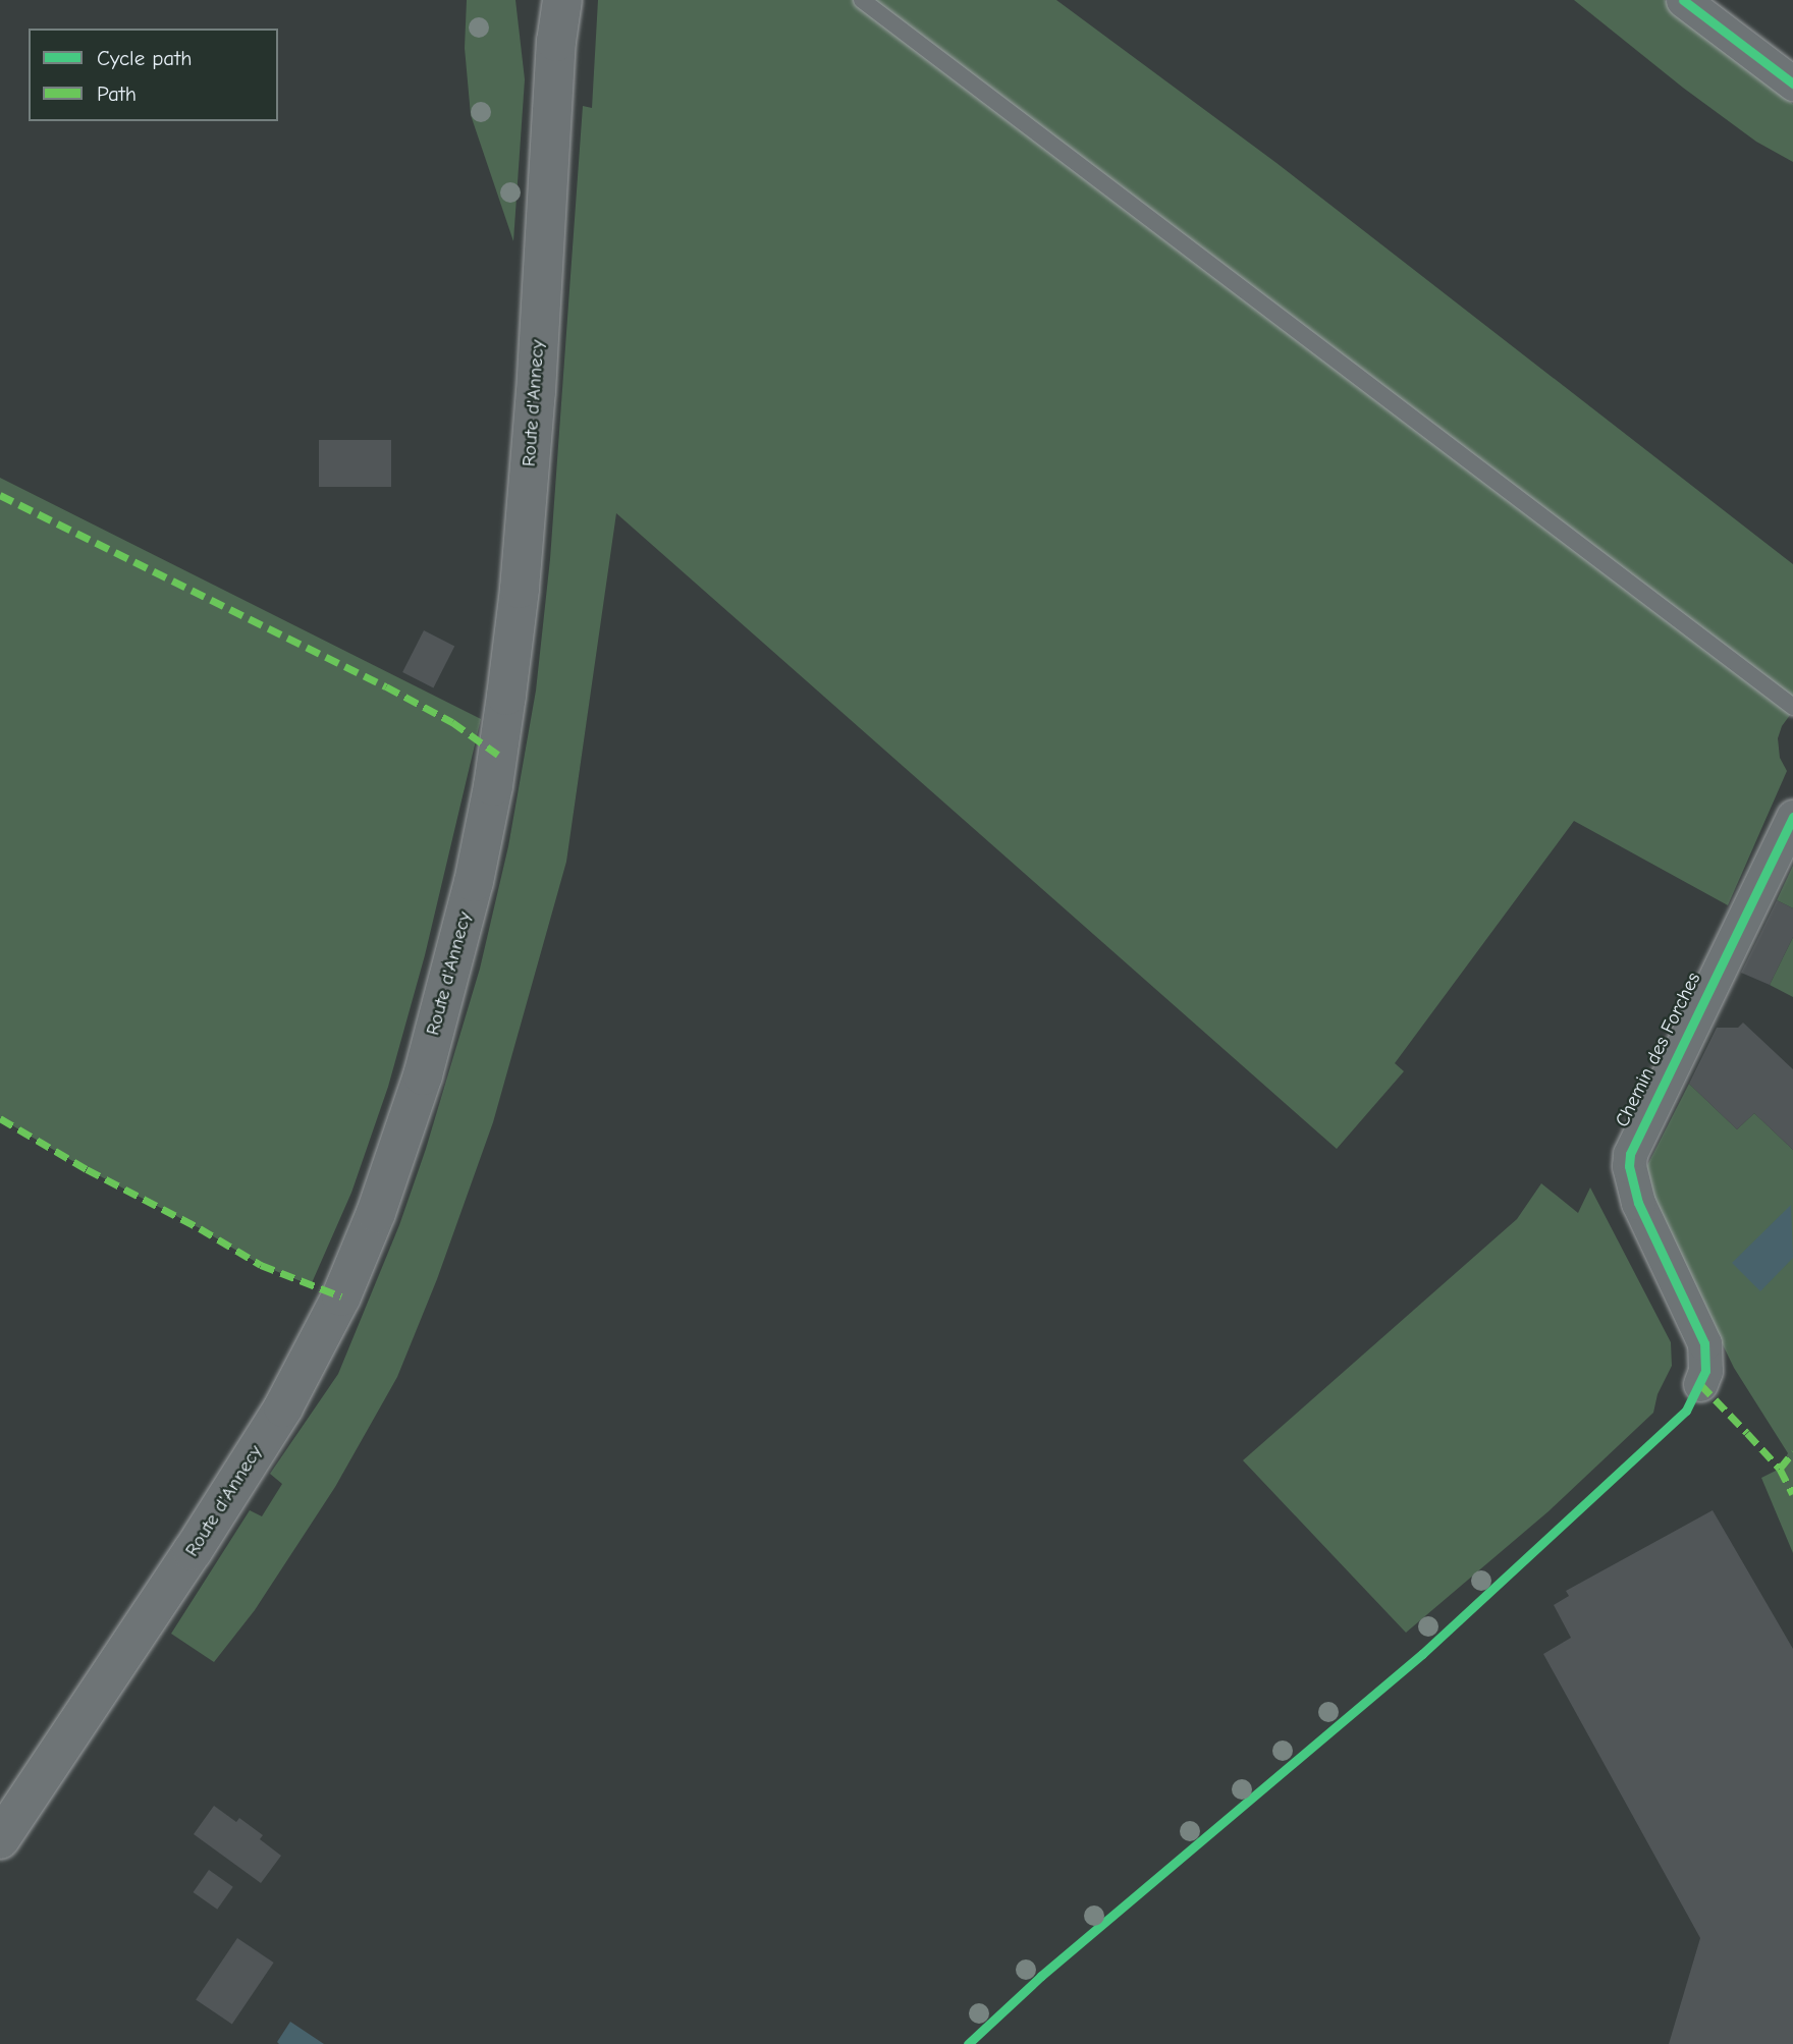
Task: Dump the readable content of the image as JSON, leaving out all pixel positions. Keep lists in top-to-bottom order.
{
  "streets": {
    "main road": ["Route d'Annecy"],
    "street": ["Chemin des Forches"]
  },
  "legend": ["Cycle path", "Path"]
}
